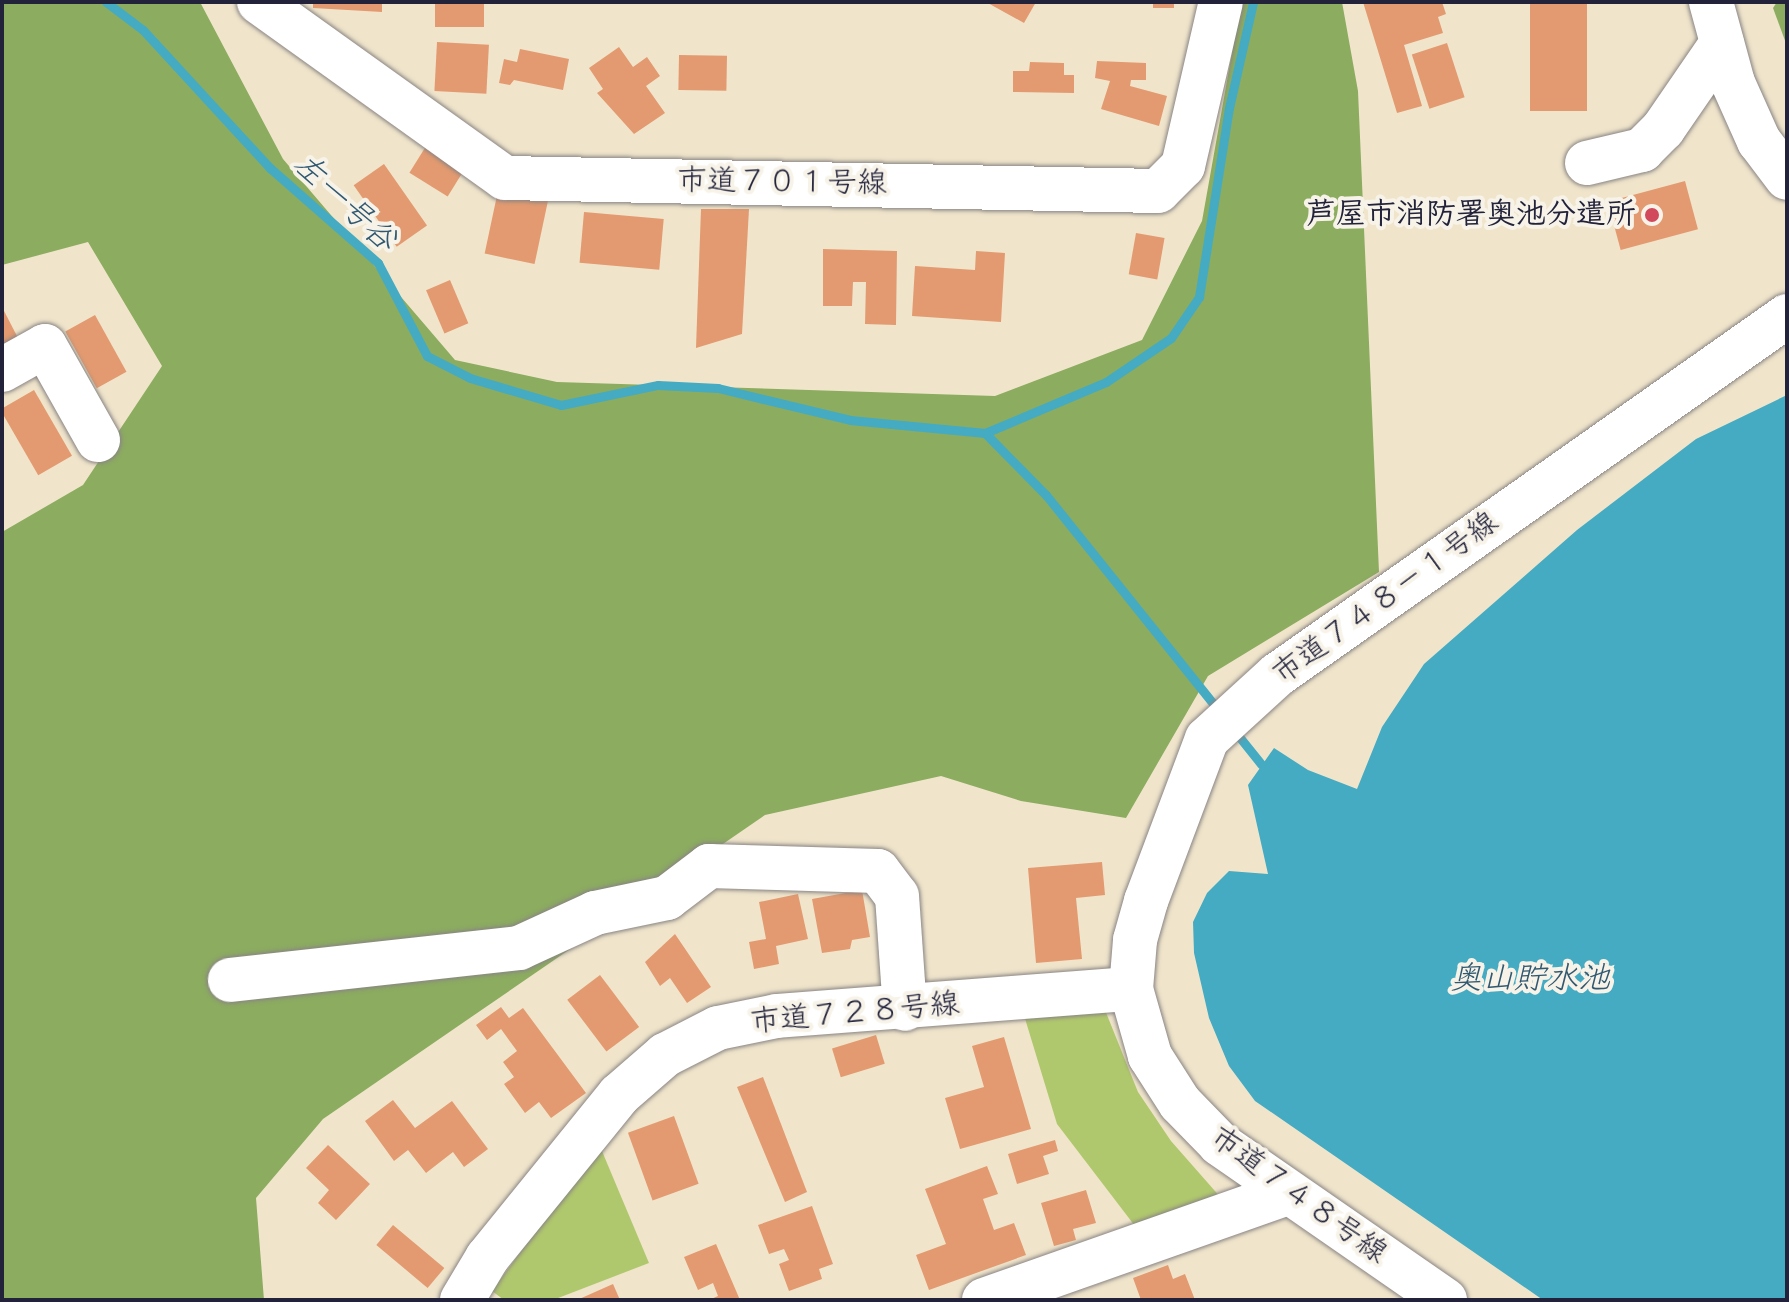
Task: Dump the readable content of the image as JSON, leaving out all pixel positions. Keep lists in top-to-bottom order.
{
  "streets": {
    "street": [
      "市道７０１号線",
      "市道７４８－１号線",
      "市道７２８号線",
      "市道７４８号線"
    ]
  },
  "crossings": [
    ["市道７４８－１号線", "市道７２８号線"],
    ["市道７４８－１号線", "市道７４８号線"],
    ["市道７２８号線", "市道７４８号線"]
  ],
  "water": ["左一号谷", "奥山貯水池"],
  "places": ["芦屋市消防署奥池分遣所"]
}
